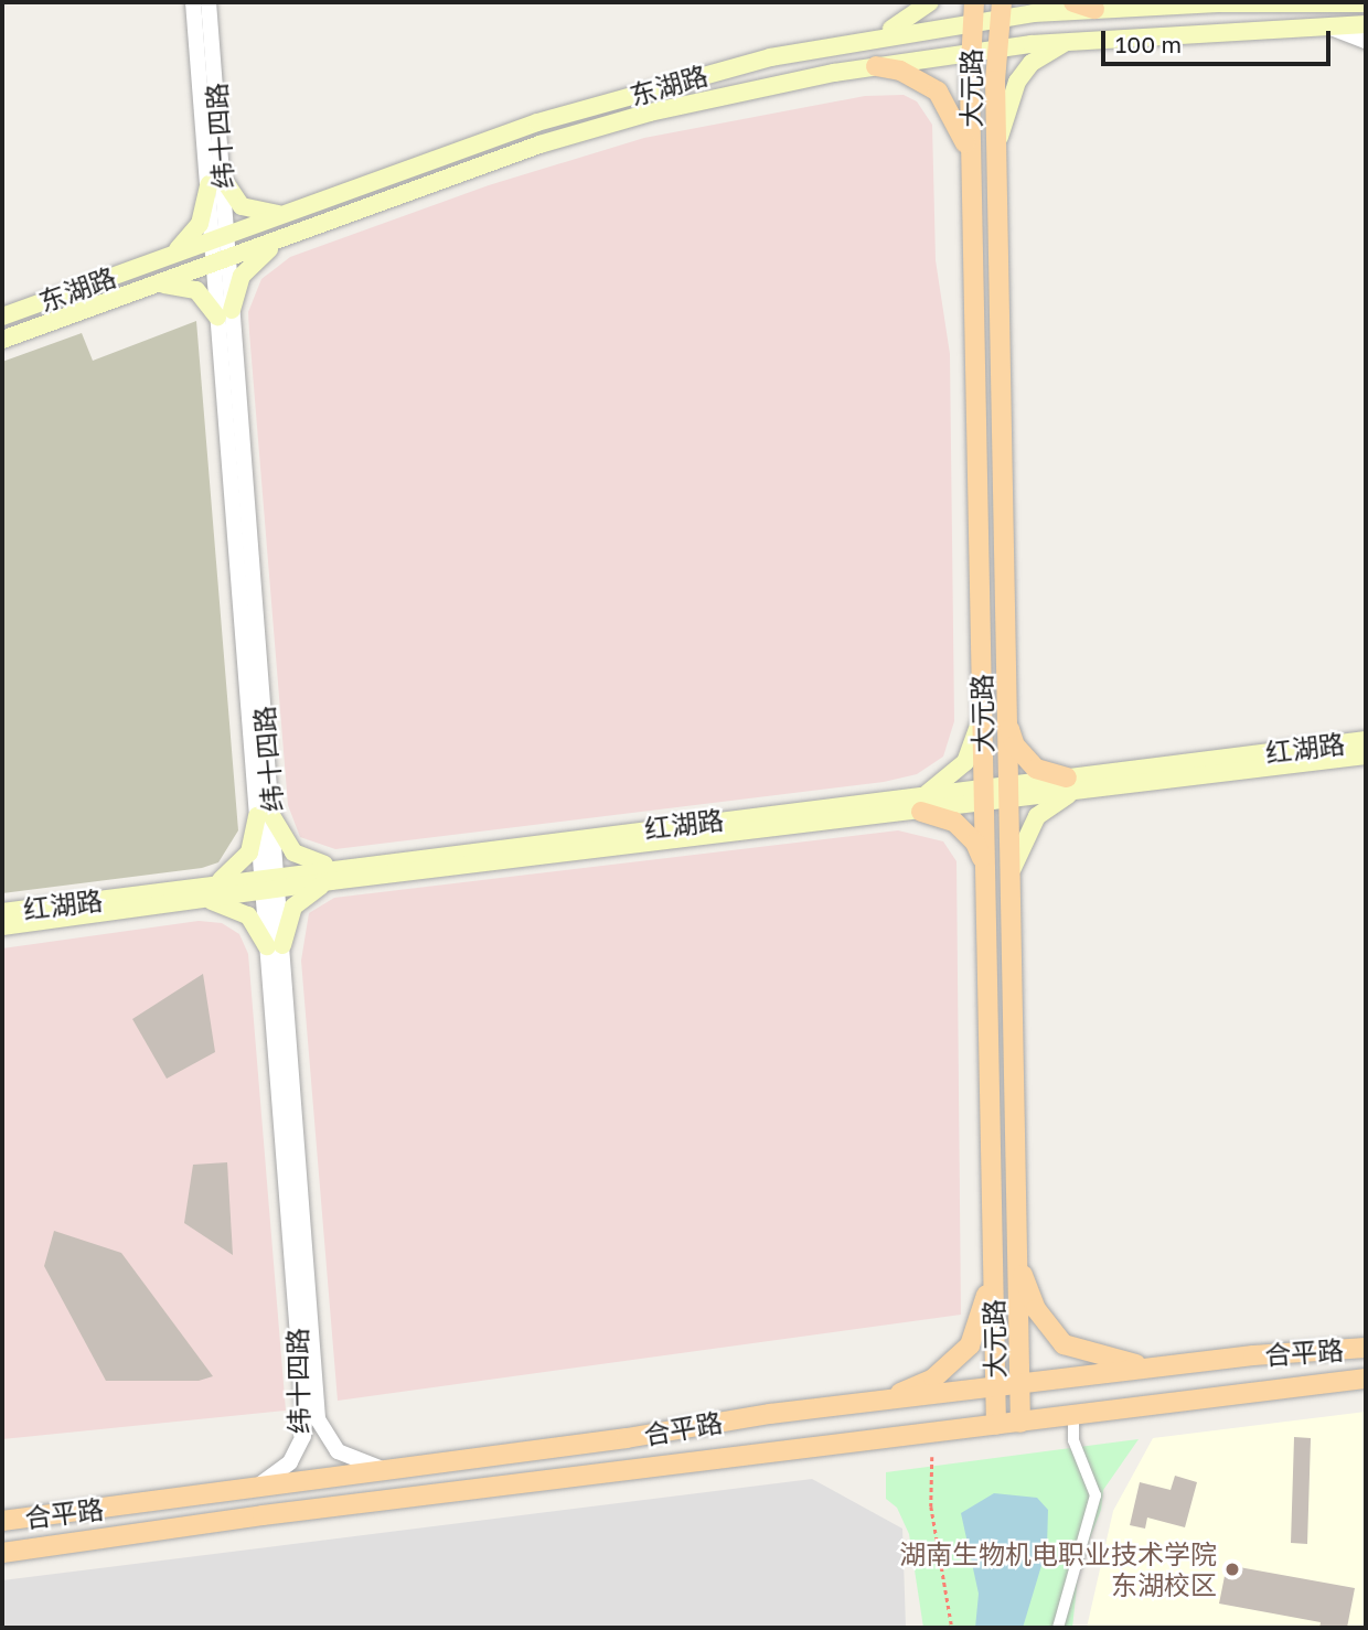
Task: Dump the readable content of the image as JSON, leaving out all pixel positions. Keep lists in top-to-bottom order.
{
  "streets": {
    "main road": [
      "东湖路",
      "大元路",
      "红湖路",
      "合平路"
    ],
    "street": ["纬十四路"]
  },
  "crossings": [
    ["东湖路", "大元路"],
    ["东湖路", "纬十四路"],
    ["大元路", "红湖路"],
    ["大元路", "合平路"],
    ["纬十四路", "红湖路"],
    ["纬十四路", "合平路"]
  ],
  "places": ["湖南生物机电职业技术学院 东湖校区"],
  "scale_bar": "100 m"
}
